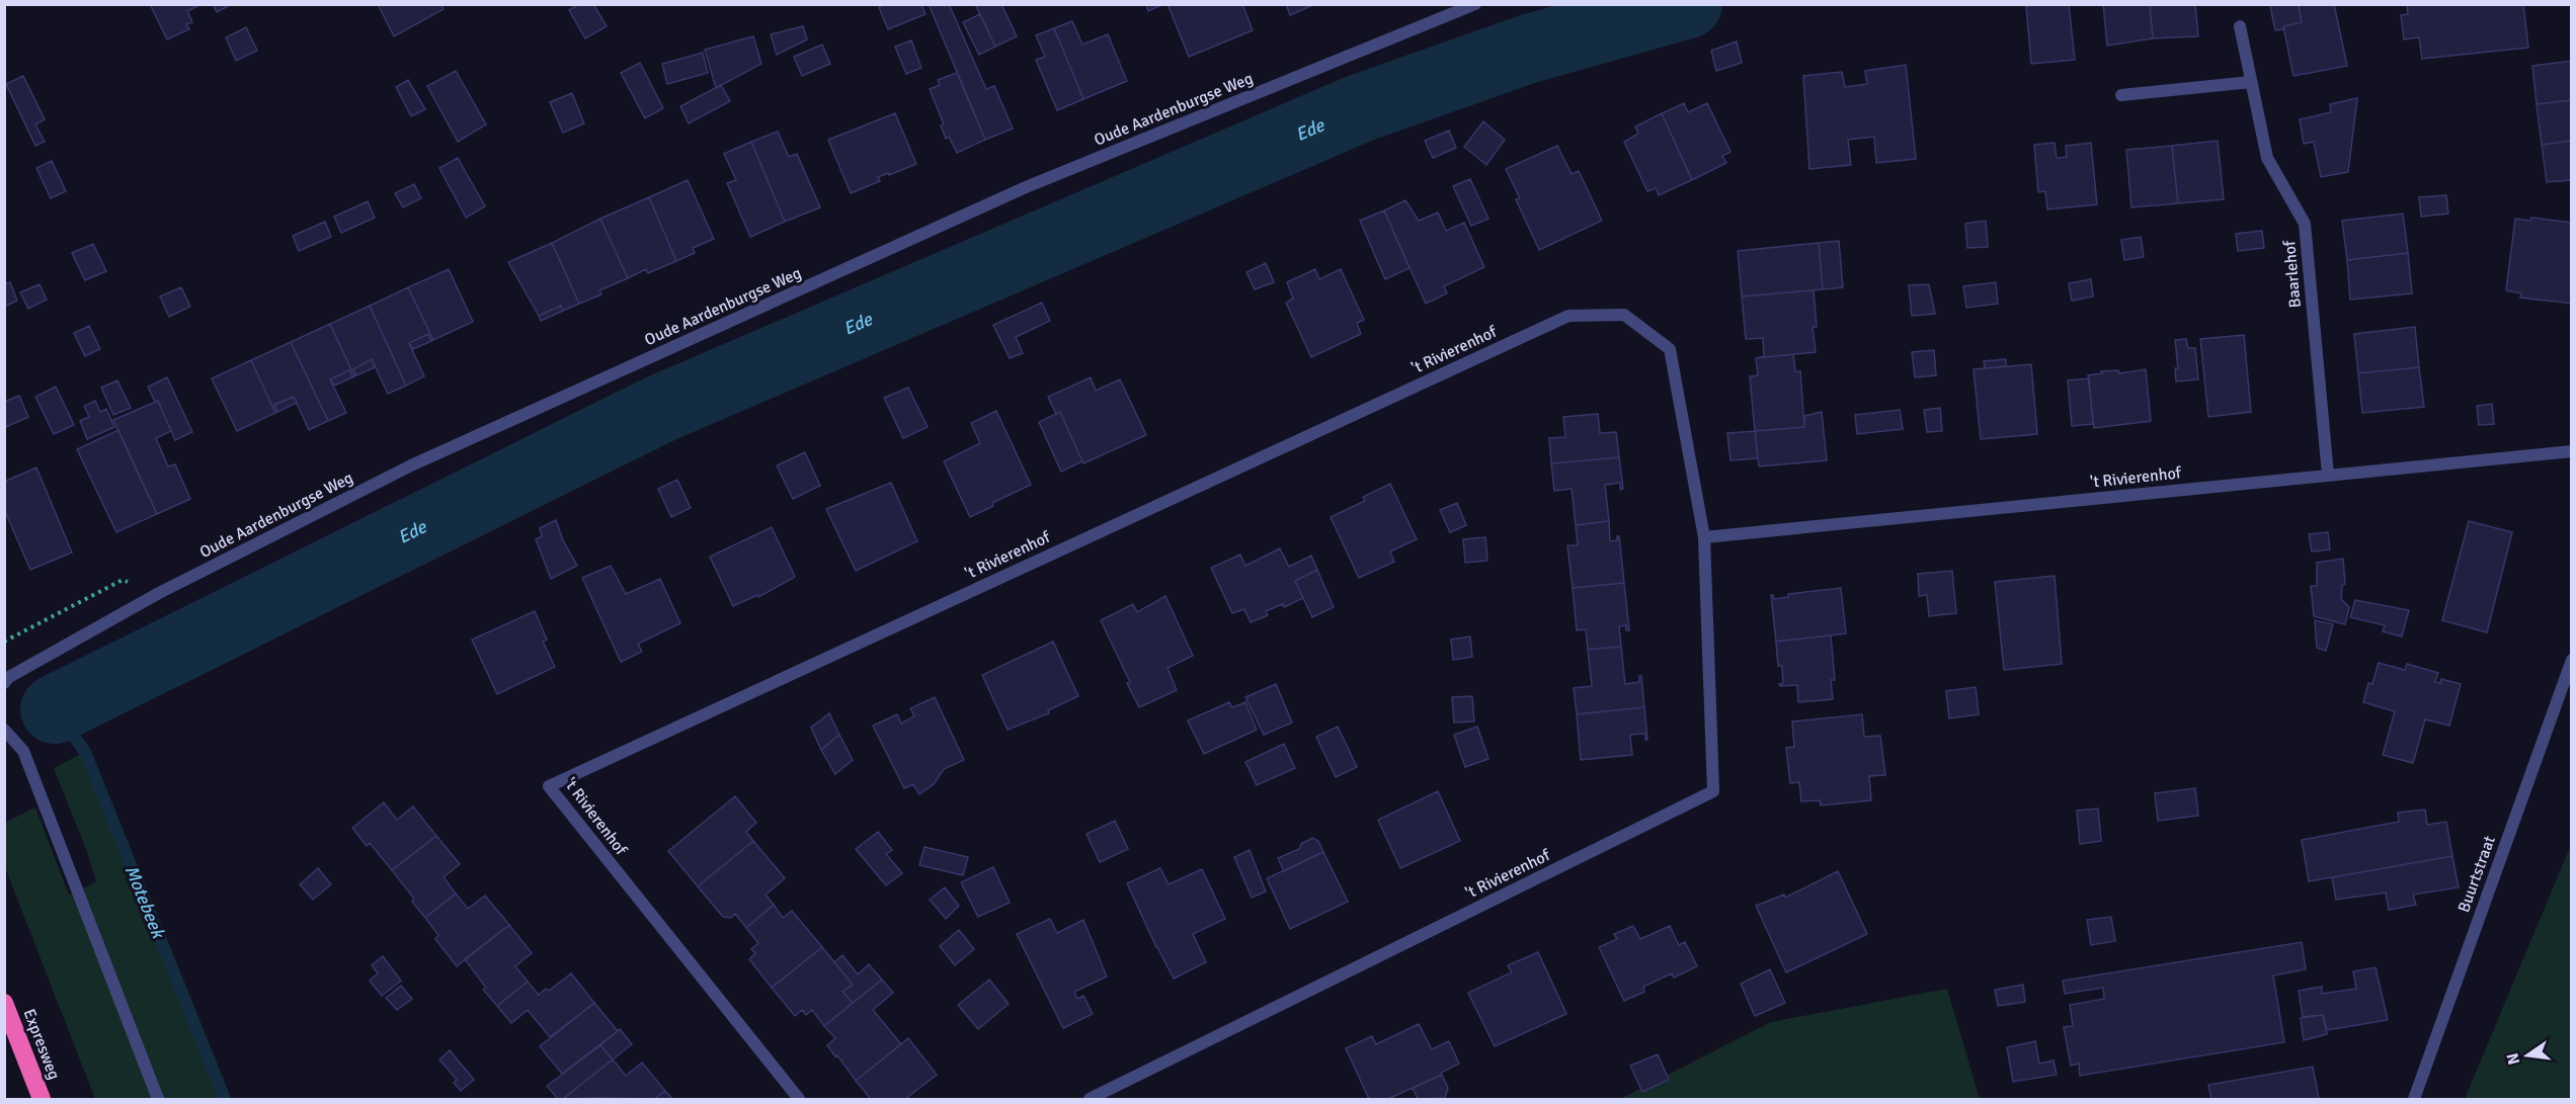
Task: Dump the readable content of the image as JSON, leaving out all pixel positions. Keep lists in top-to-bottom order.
{
  "streets": {
    "highway": ["Expresweg"],
    "street": [
      "Oude Aardenburgse Weg",
      "Baarlehof",
      "'t Rivierenhof",
      "Buurtstraat"
    ]
  },
  "crossings": [
    ["Baarlehof", "'t Rivierenhof"]
  ],
  "water": ["Ede", "Motebeek"],
  "north": "left"
}
